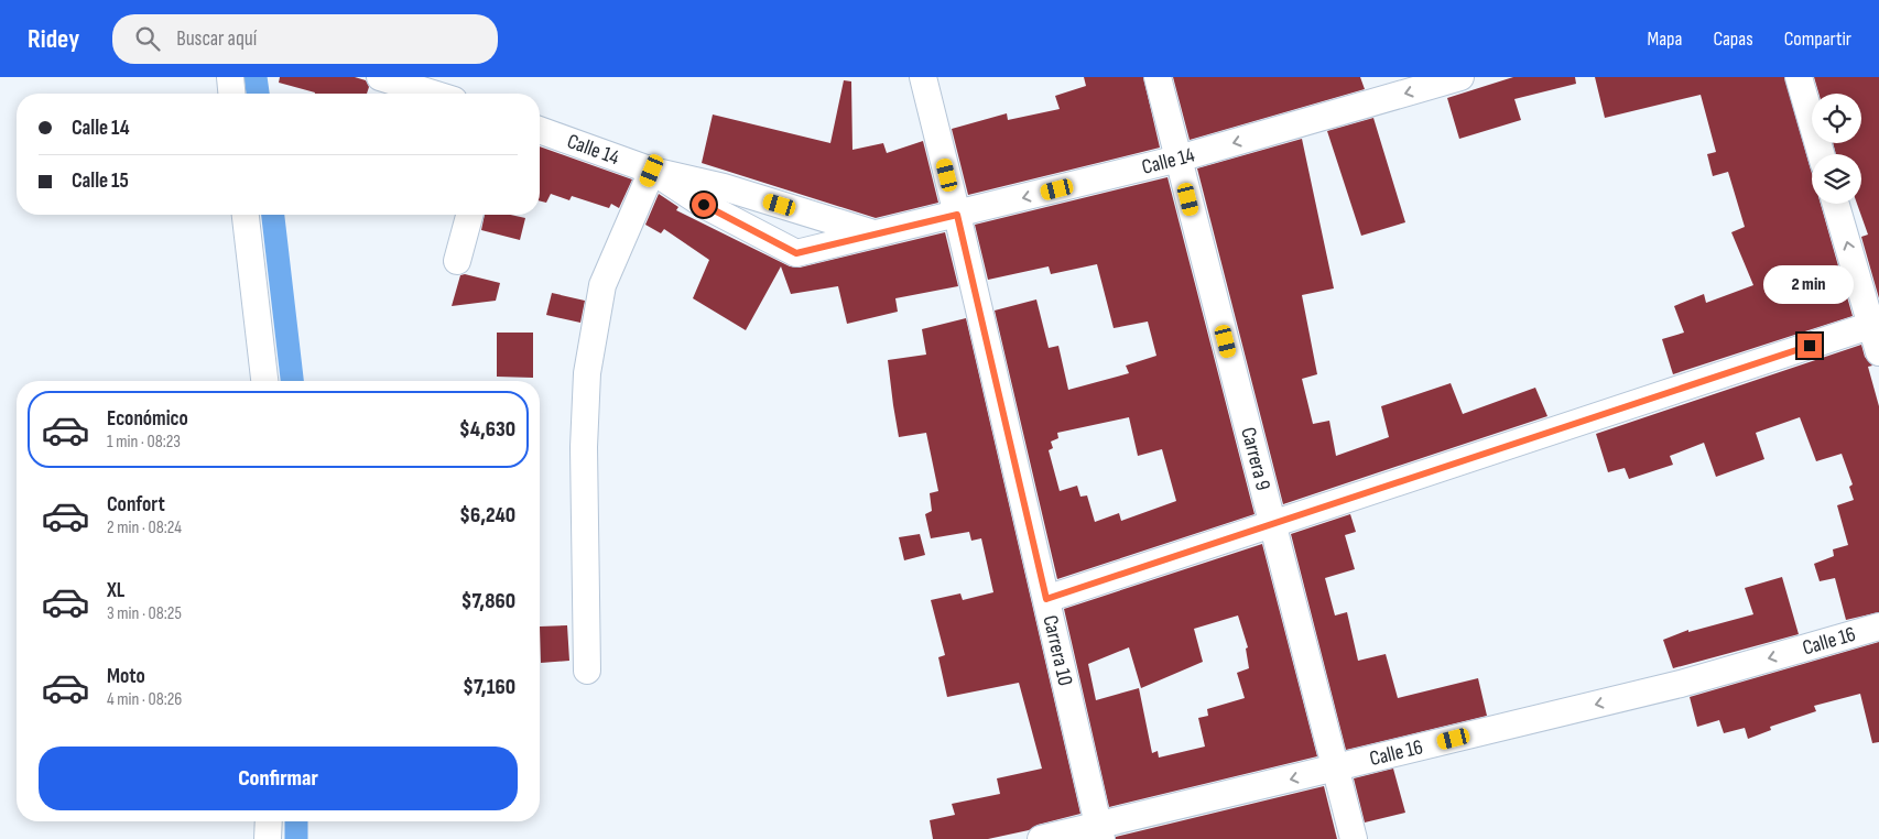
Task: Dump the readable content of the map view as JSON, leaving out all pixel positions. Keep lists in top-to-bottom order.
{
  "streets": {
    "street": [
      "Calle 14",
      "Carrera 9",
      "Calle 16",
      "Carrera 10"
    ]
  },
  "crossings": [
    ["Calle 14", "Carrera 9"],
    ["Calle 14", "Carrera 10"],
    ["Carrera 9", "Calle 16"],
    ["Calle 16", "Carrera 10"]
  ],
  "one_way": ["Calle 14", "Calle 16"],
  "page": {
    "header": "Ridey",
    "search": "Buscar aquí",
    "nav": ["Mapa", "Capas", "Compartir"],
    "banner": ["Calle 14", "Calle 15"],
    "bubble": "2 min",
    "list": [
      {
        "name": "Económico",
        "note": "1 min · 08:23",
        "value": "$4,630"
      },
      {
        "name": "Confort",
        "note": "2 min · 08:24",
        "value": "$6,240"
      },
      {
        "name": "XL",
        "note": "3 min · 08:25",
        "value": "$7,860"
      },
      {
        "name": "Moto",
        "note": "4 min · 08:26",
        "value": "$7,160"
      }
    ],
    "buttons": "Confirmar"
  }
}
